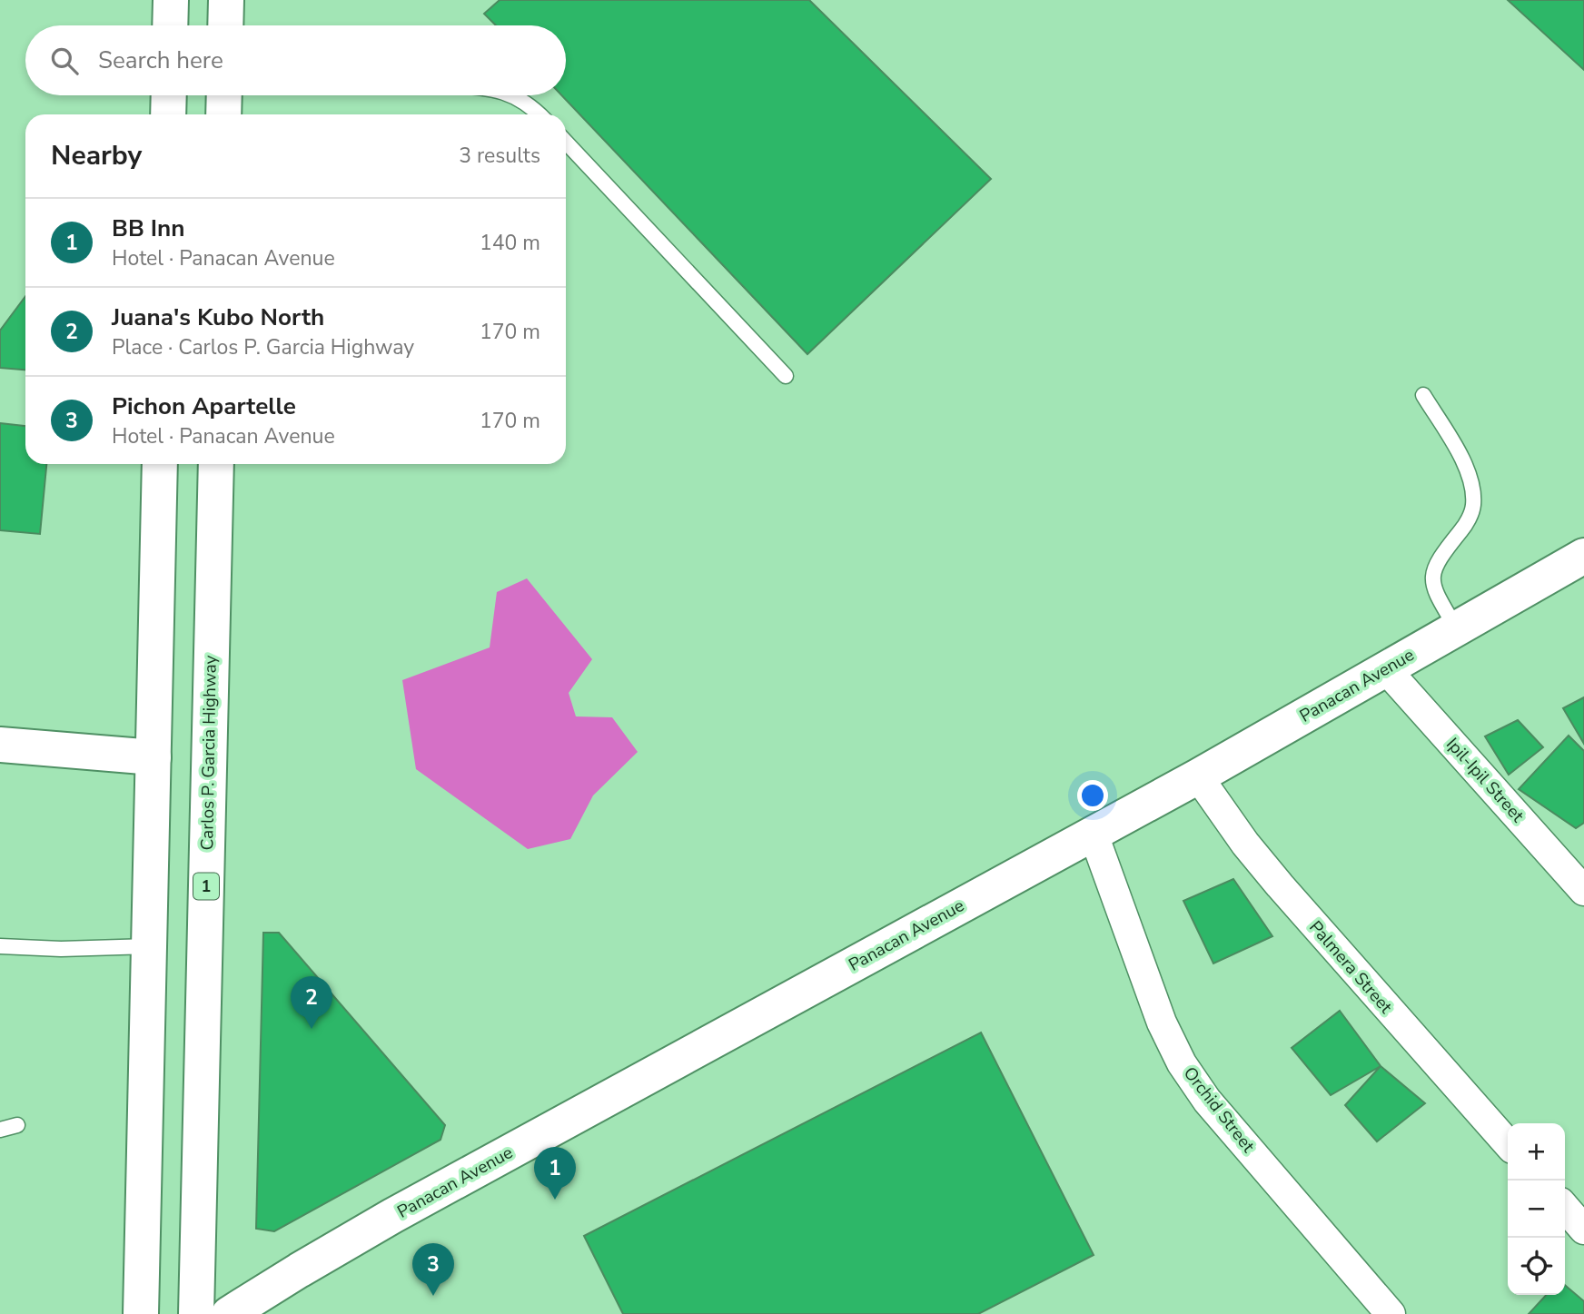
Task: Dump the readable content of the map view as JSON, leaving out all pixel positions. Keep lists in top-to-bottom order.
{
  "streets": {
    "main road": ["Panacan Avenue", "Carlos P. Garcia Highway", "1"],
    "street": ["Ipil-Ipil Street", "Palmera Street", "Orchid Street"]
  },
  "crossings": [
    ["Panacan Avenue", "Ipil-Ipil Street"],
    ["Panacan Avenue", "Palmera Street"],
    ["Panacan Avenue", "Orchid Street"]
  ],
  "page": {
    "search": "Search here",
    "heading": ["Nearby", "3 results"],
    "list": [
      {
        "mark": "1",
        "name": "BB Inn",
        "note": "Hotel · Panacan Avenue",
        "value": "140 m"
      },
      {
        "mark": "2",
        "name": "Juana's Kubo North",
        "note": "Place · Carlos P. Garcia Highway",
        "value": "170 m"
      },
      {
        "mark": "3",
        "name": "Pichon Apartelle",
        "note": "Hotel · Panacan Avenue",
        "value": "170 m"
      }
    ],
    "pins": ["2", "1", "3"],
    "map_buttons": ["+", "−"]
  }
}
